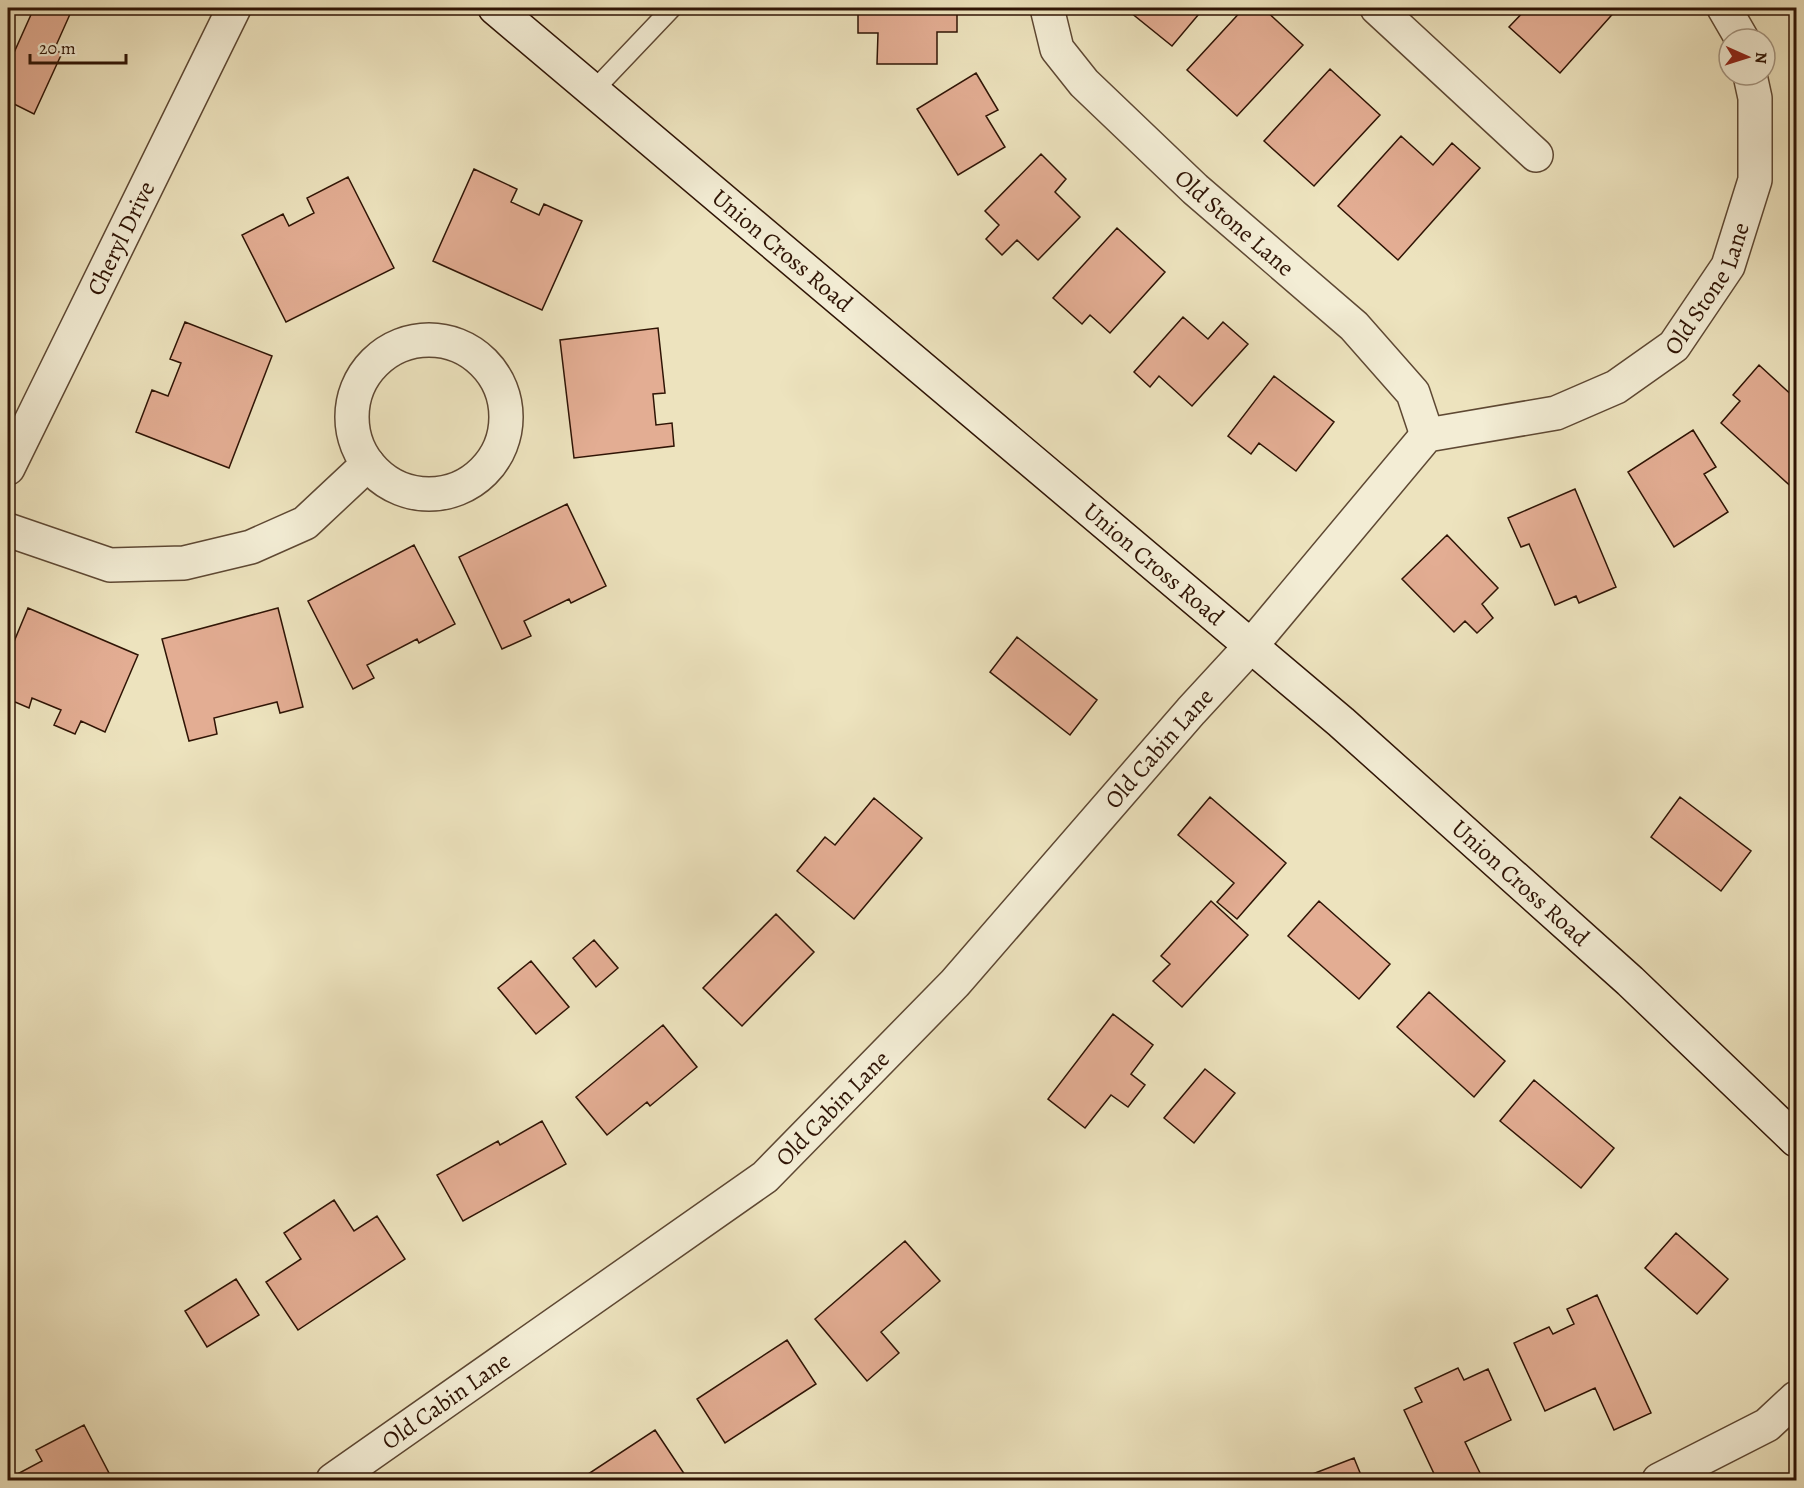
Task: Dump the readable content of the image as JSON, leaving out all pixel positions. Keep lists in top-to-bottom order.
{
  "streets": {
    "street": [
      "Old Stone Lane",
      "Cheryl Drive",
      "Union Cross Road",
      "Old Cabin Lane"
    ]
  },
  "crossings": [
    ["Union Cross Road", "Old Cabin Lane"]
  ],
  "scale_bar": "20 m",
  "north": "right"
}
